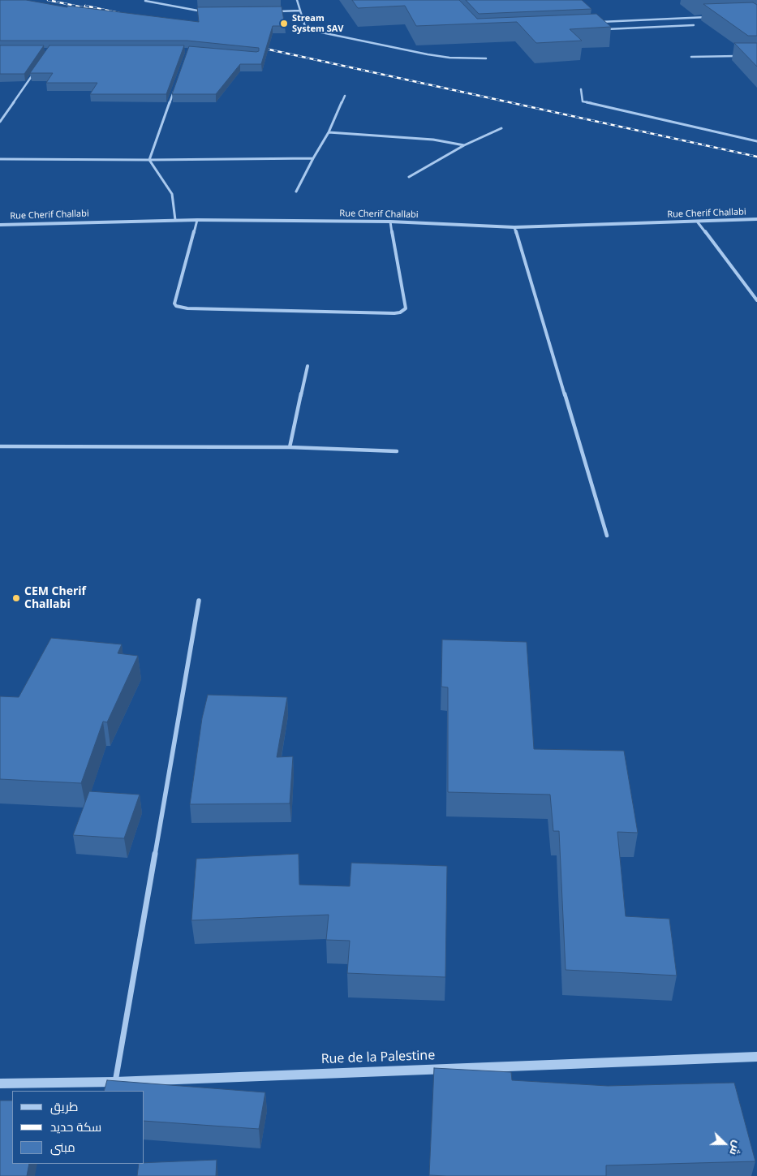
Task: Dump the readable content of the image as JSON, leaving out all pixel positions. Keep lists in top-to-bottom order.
{
  "streets": {
    "street": ["Rue Cherif Challabi", "Rue de la Palestine"]
  },
  "places": ["Stream System SAV", "CEM Cherif Challabi"],
  "legend": ["طريق", "سكة حديد", "مبنى"],
  "north": "right"
}
